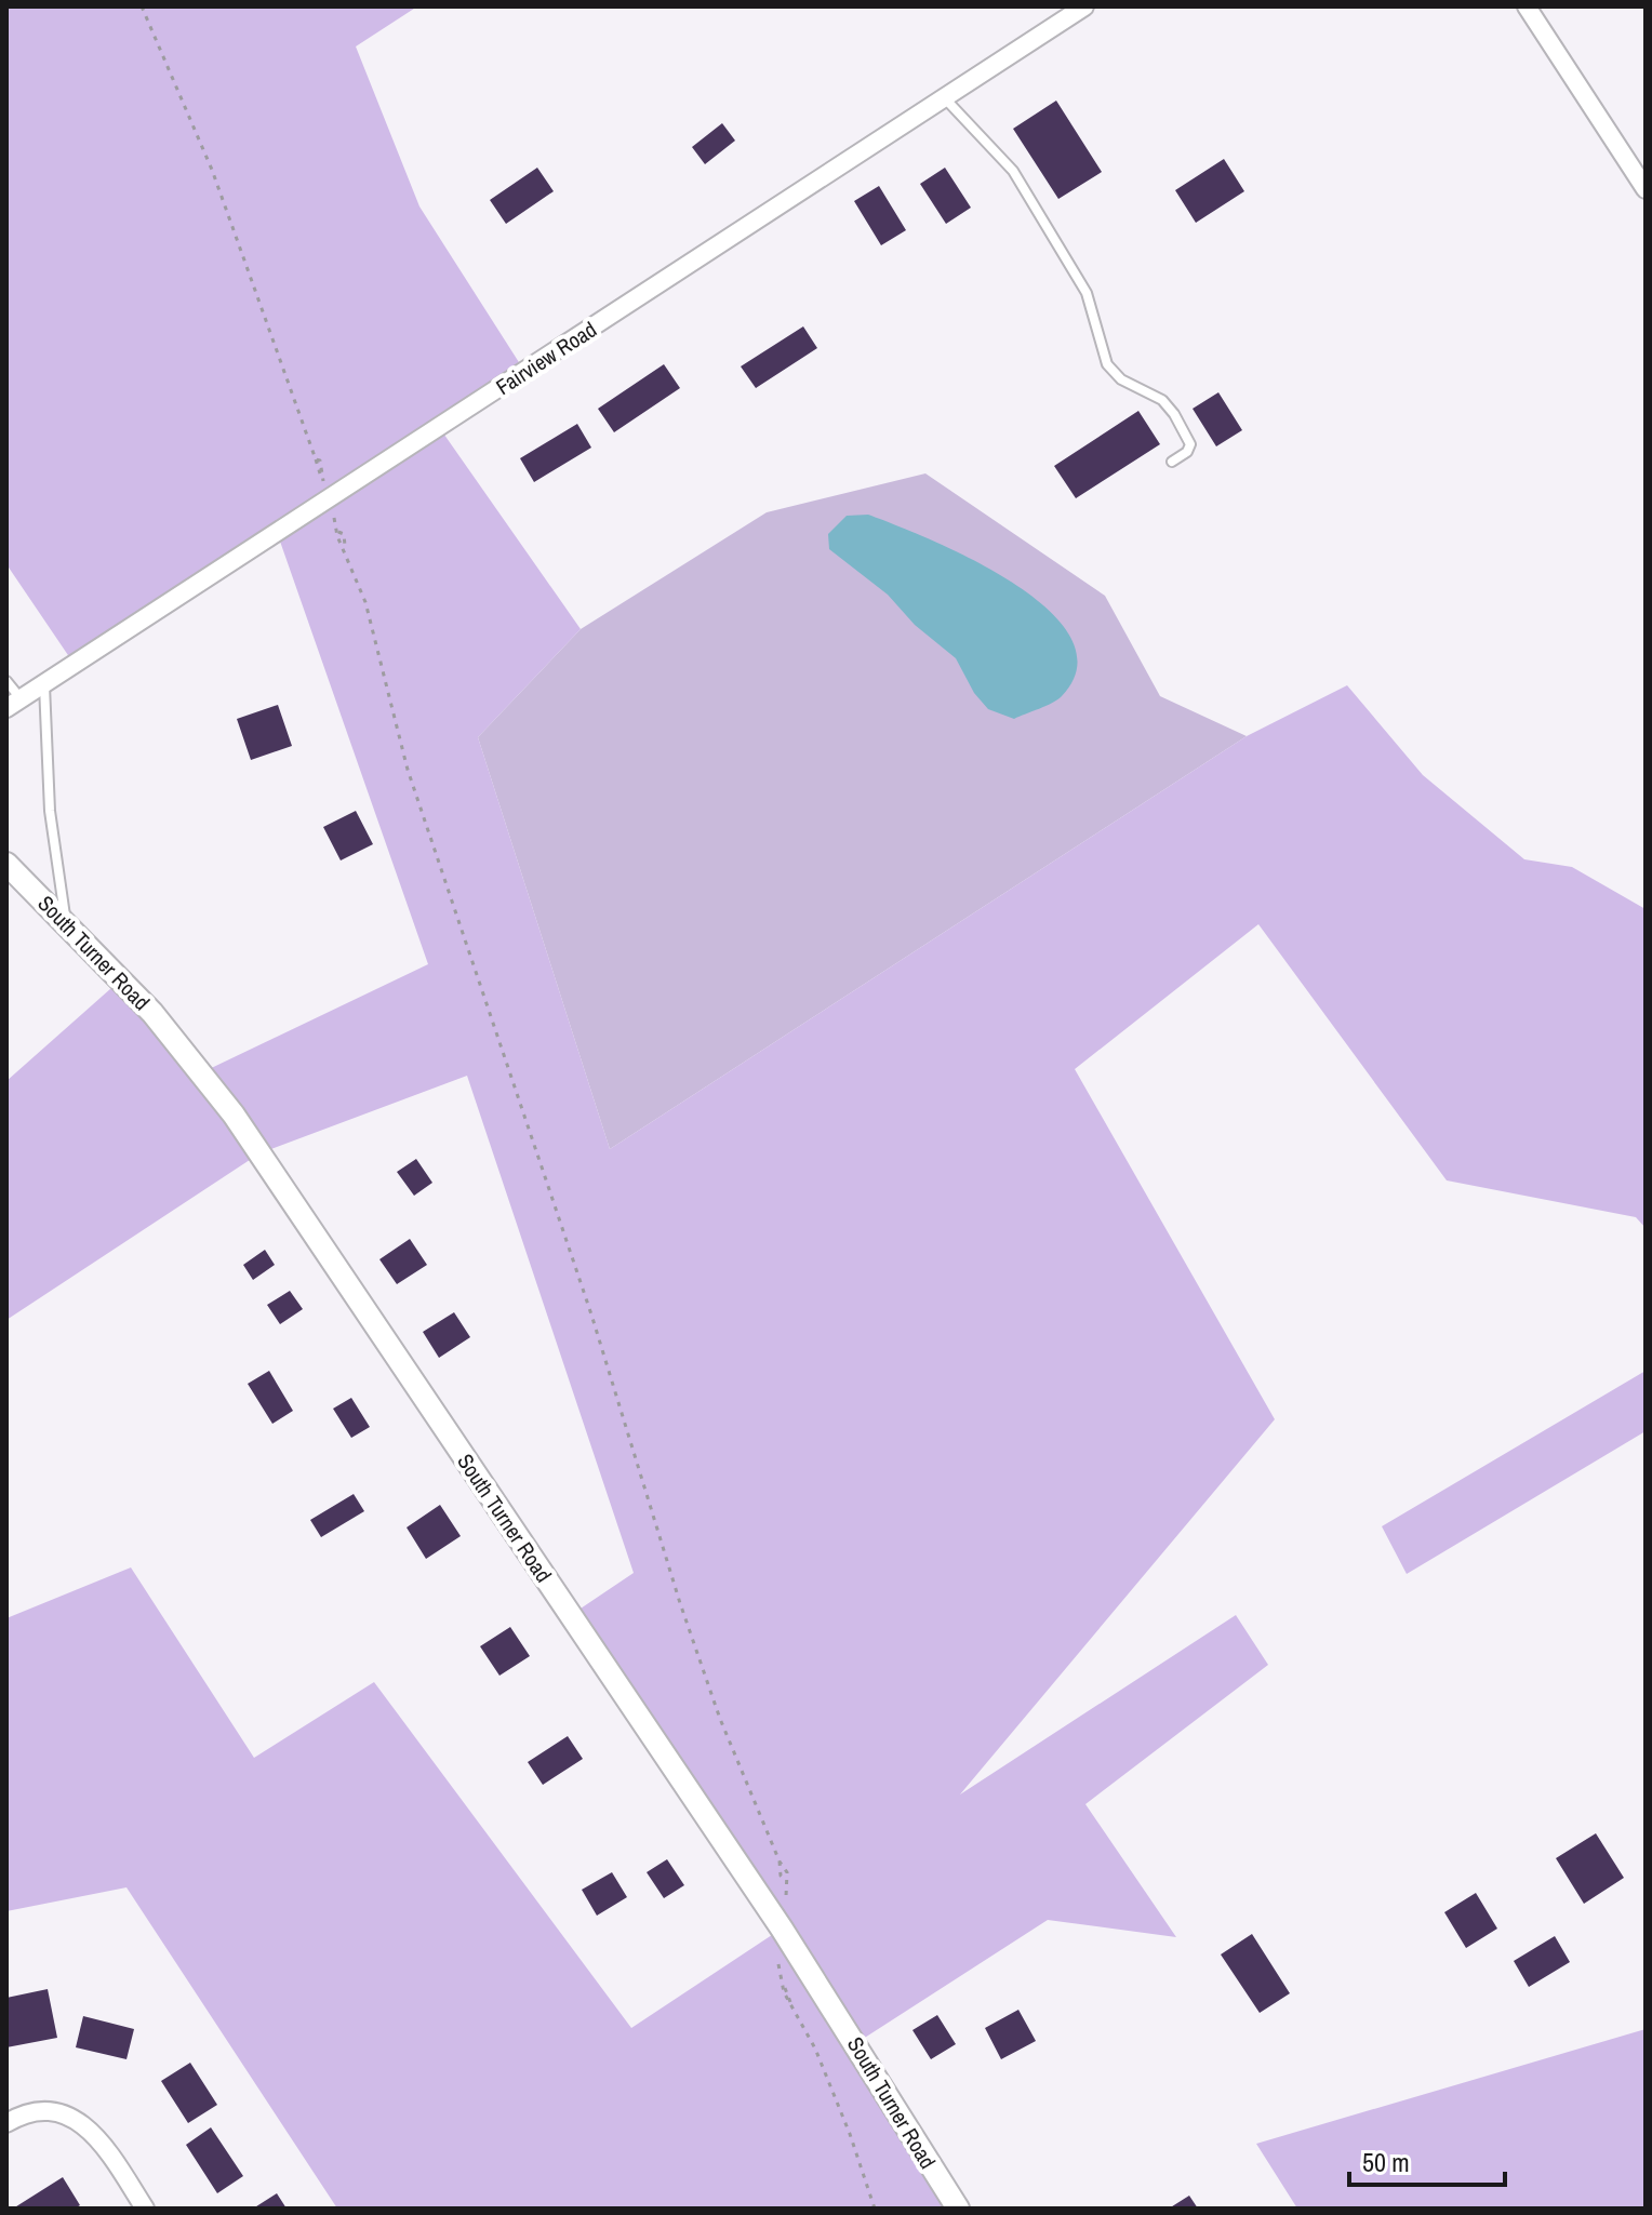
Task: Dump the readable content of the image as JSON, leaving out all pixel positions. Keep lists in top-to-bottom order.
{
  "streets": {
    "street": ["Fairview Road", "South Turner Road"]
  },
  "scale_bar": "50 m"
}
